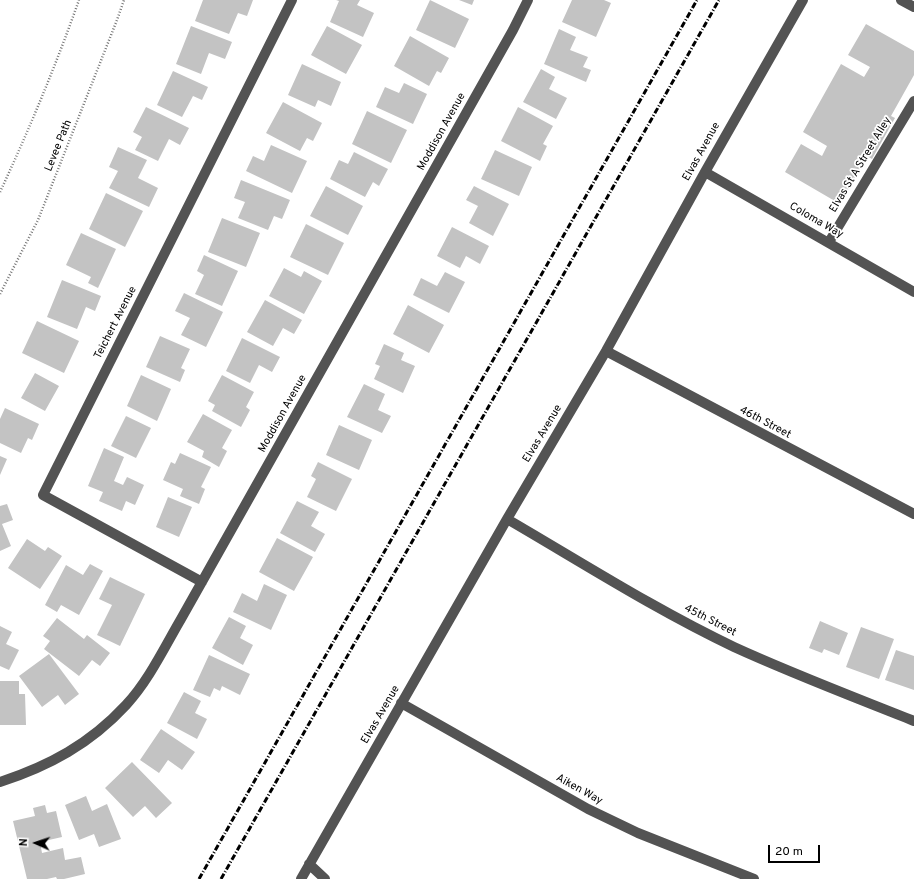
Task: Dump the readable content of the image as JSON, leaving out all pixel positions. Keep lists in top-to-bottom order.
{
  "streets": {
    "street": [
      "Moddison Avenue",
      "Elvas Avenue",
      "Elvas St A Street Alley",
      "Coloma Way",
      "Teichert Avenue",
      "46th Street",
      "45th Street",
      "Aiken Way"
    ],
    "path": ["Levee Path"]
  },
  "crossings": [
    ["Moddison Avenue", "Teichert Avenue"],
    ["Elvas Avenue", "Coloma Way"],
    ["Elvas Avenue", "46th Street"],
    ["Elvas Avenue", "45th Street"],
    ["Elvas Avenue", "Aiken Way"],
    ["Elvas St A Street Alley", "Coloma Way"]
  ],
  "scale_bar": "20 m",
  "north": "left"
}
